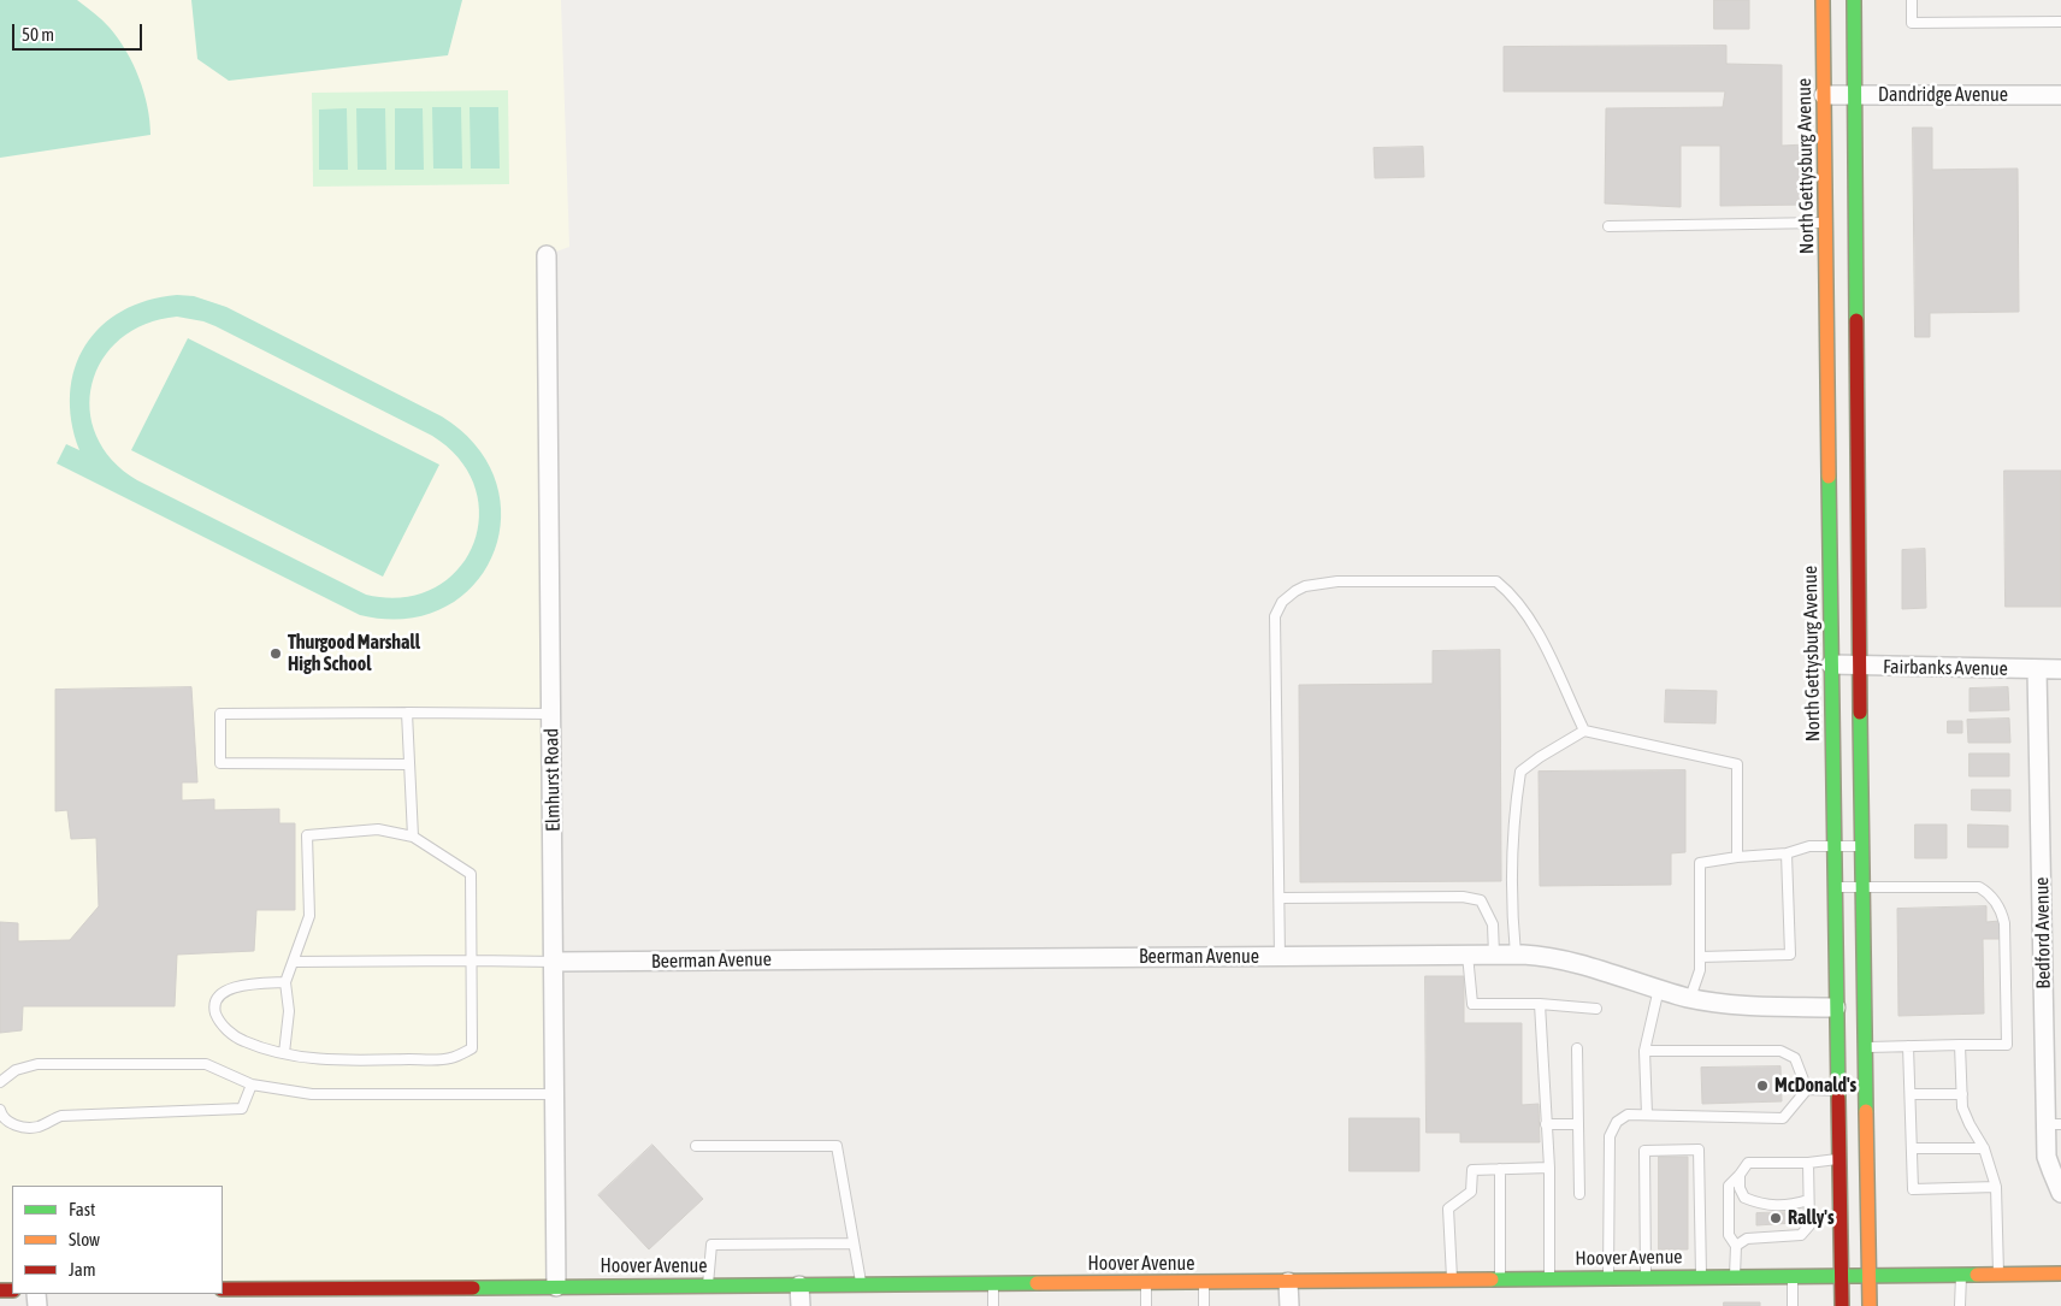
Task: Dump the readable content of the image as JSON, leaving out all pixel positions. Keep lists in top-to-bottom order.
{
  "streets": {
    "main road": ["North Gettysburg Avenue", "Hoover Avenue"],
    "street": [
      "Dandridge Avenue",
      "Fairbanks Avenue",
      "Elmhurst Road",
      "Bedford Avenue",
      "Beerman Avenue"
    ]
  },
  "crossings": [
    ["Dandridge Avenue", "North Gettysburg Avenue"],
    ["North Gettysburg Avenue", "Fairbanks Avenue"],
    ["North Gettysburg Avenue", "Beerman Avenue"],
    ["North Gettysburg Avenue", "Hoover Avenue"],
    ["Fairbanks Avenue", "Bedford Avenue"],
    ["Elmhurst Road", "Beerman Avenue"],
    ["Elmhurst Road", "Hoover Avenue"]
  ],
  "places": ["Thurgood Marshall High School", "McDonald's", "Rally's"],
  "legend": ["Fast", "Slow", "Jam"],
  "scale_bar": "50 m"
}
